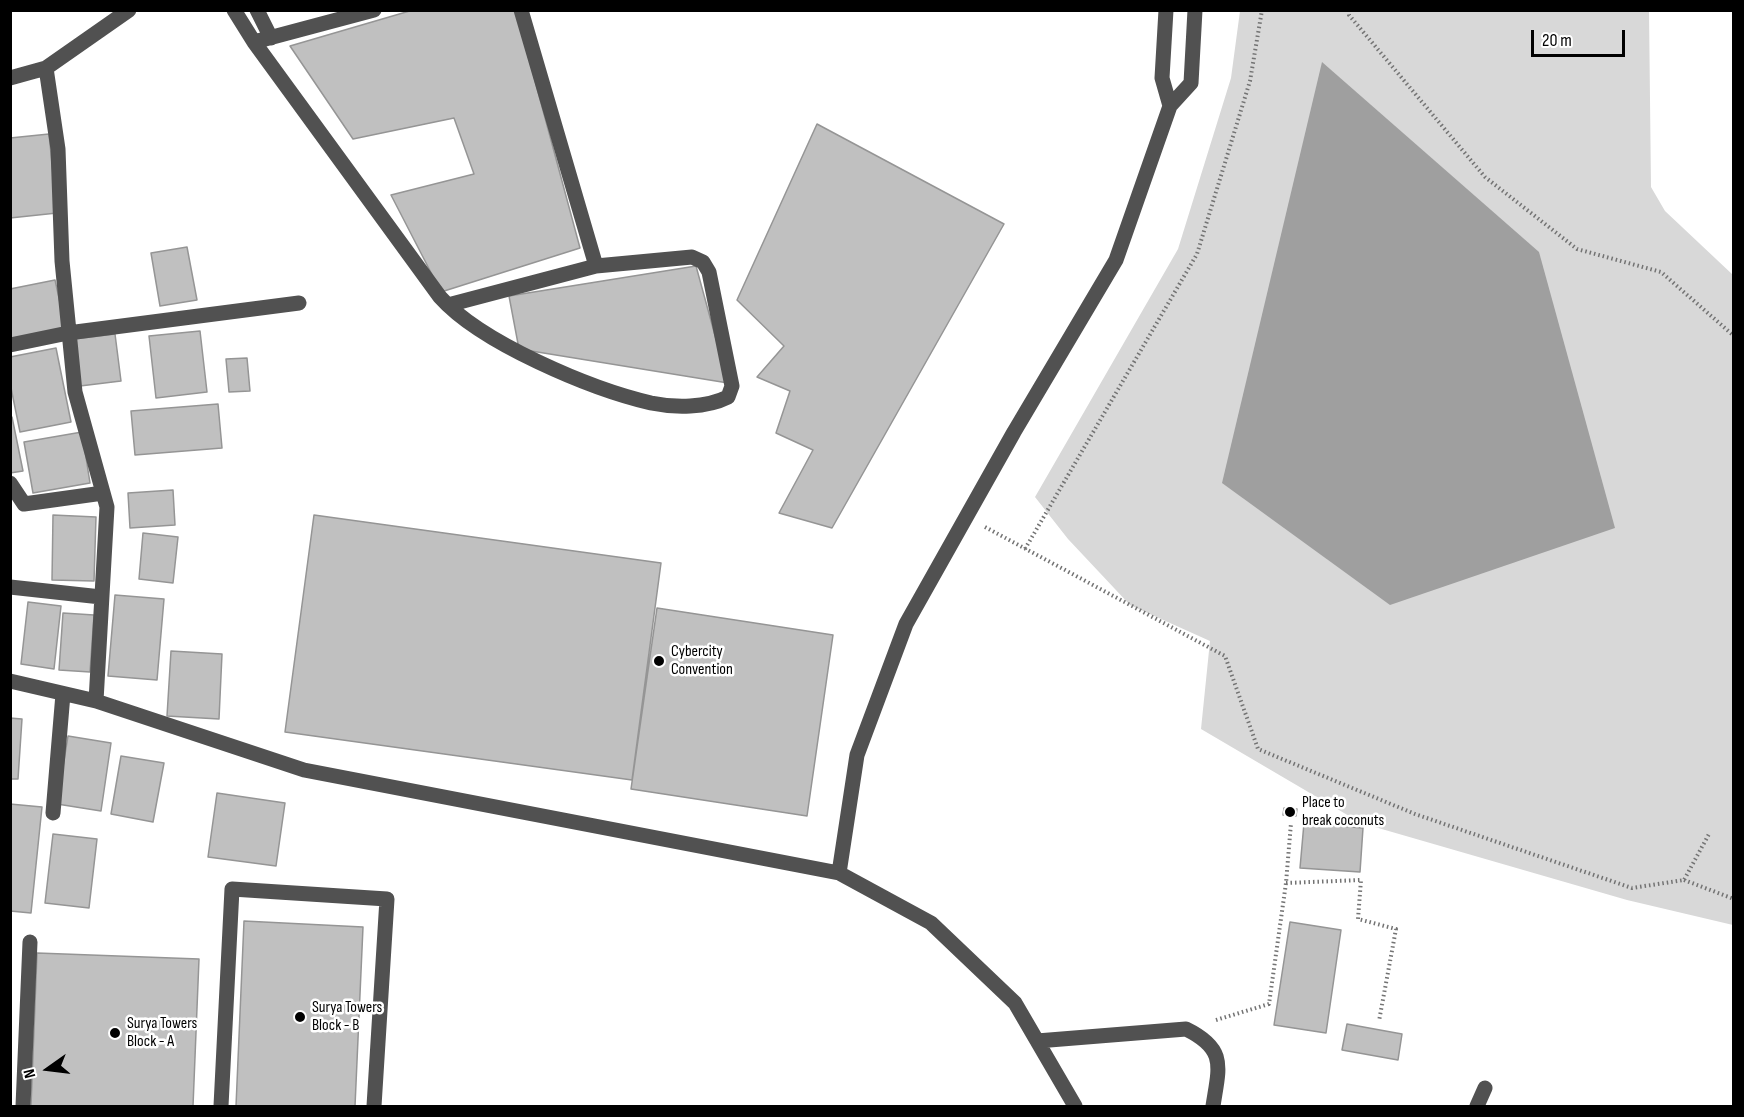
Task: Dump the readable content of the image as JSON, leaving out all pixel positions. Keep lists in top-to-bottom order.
{
  "places": [
    "Cybercity Convention",
    "Place to break coconuts",
    "Surya Towers Block - B",
    "Surya Towers Block - A"
  ],
  "scale_bar": "20 m",
  "north": "left"
}
